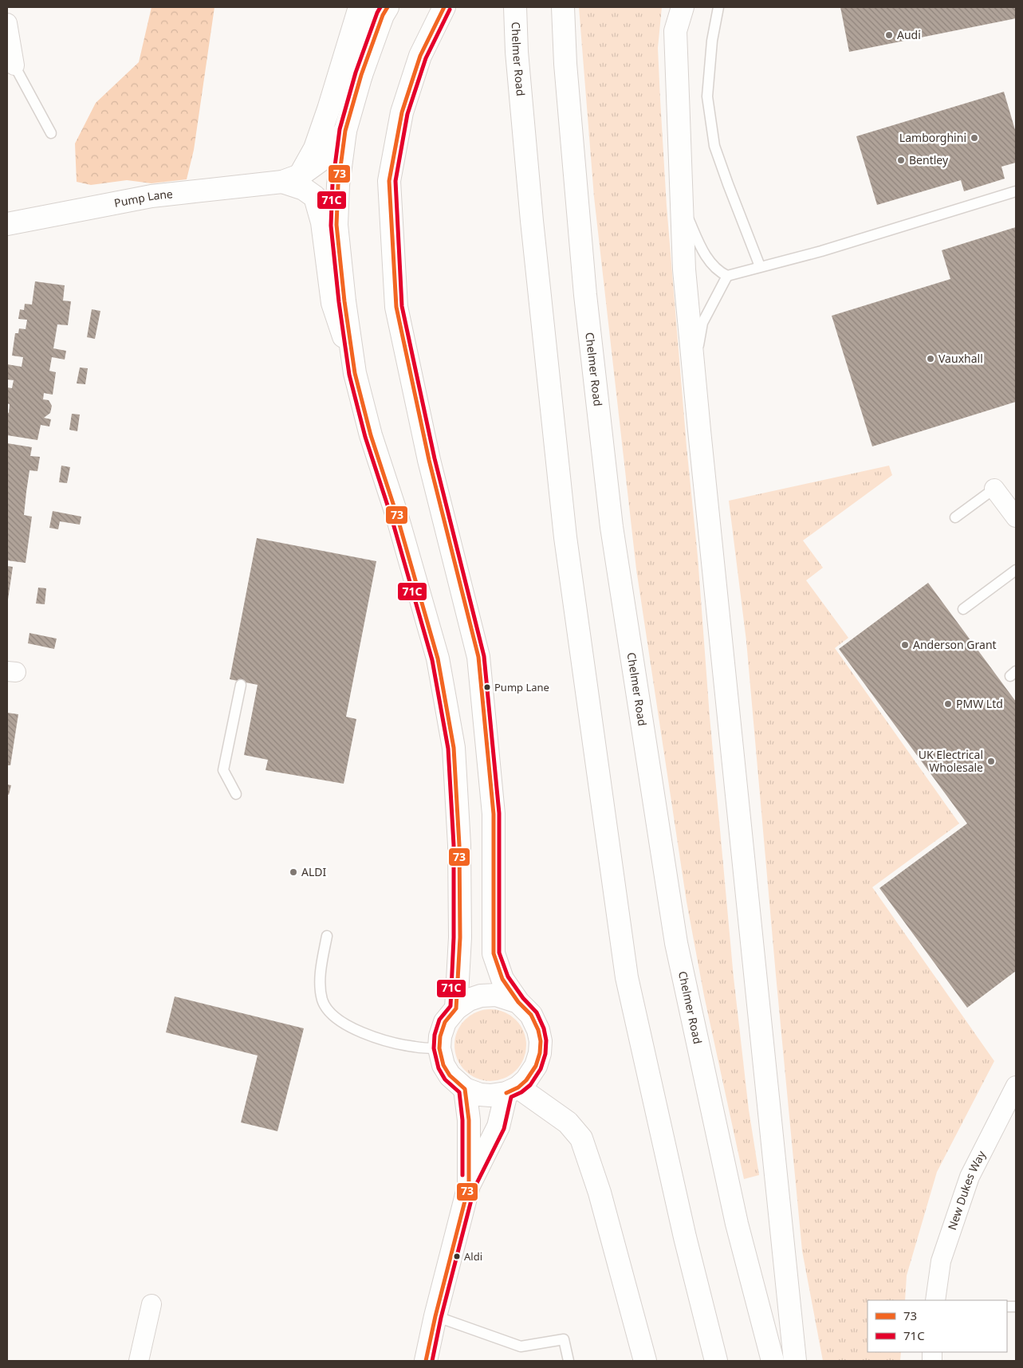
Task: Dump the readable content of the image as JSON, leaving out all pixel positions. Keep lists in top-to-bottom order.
{
  "streets": {
    "main road": ["Chelmer Road", "Pump Lane"],
    "street": ["New Dukes Way"]
  },
  "places": [
    "Audi",
    "Lamborghini",
    "Bentley",
    "Vauxhall",
    "Anderson Grant",
    "Pump Lane",
    "PMW Ltd",
    "UK Electrical Wholesale",
    "ALDI",
    "Aldi"
  ],
  "lines": ["transit line 73", "transit line 71C"],
  "legend": ["73", "71C"]
}
